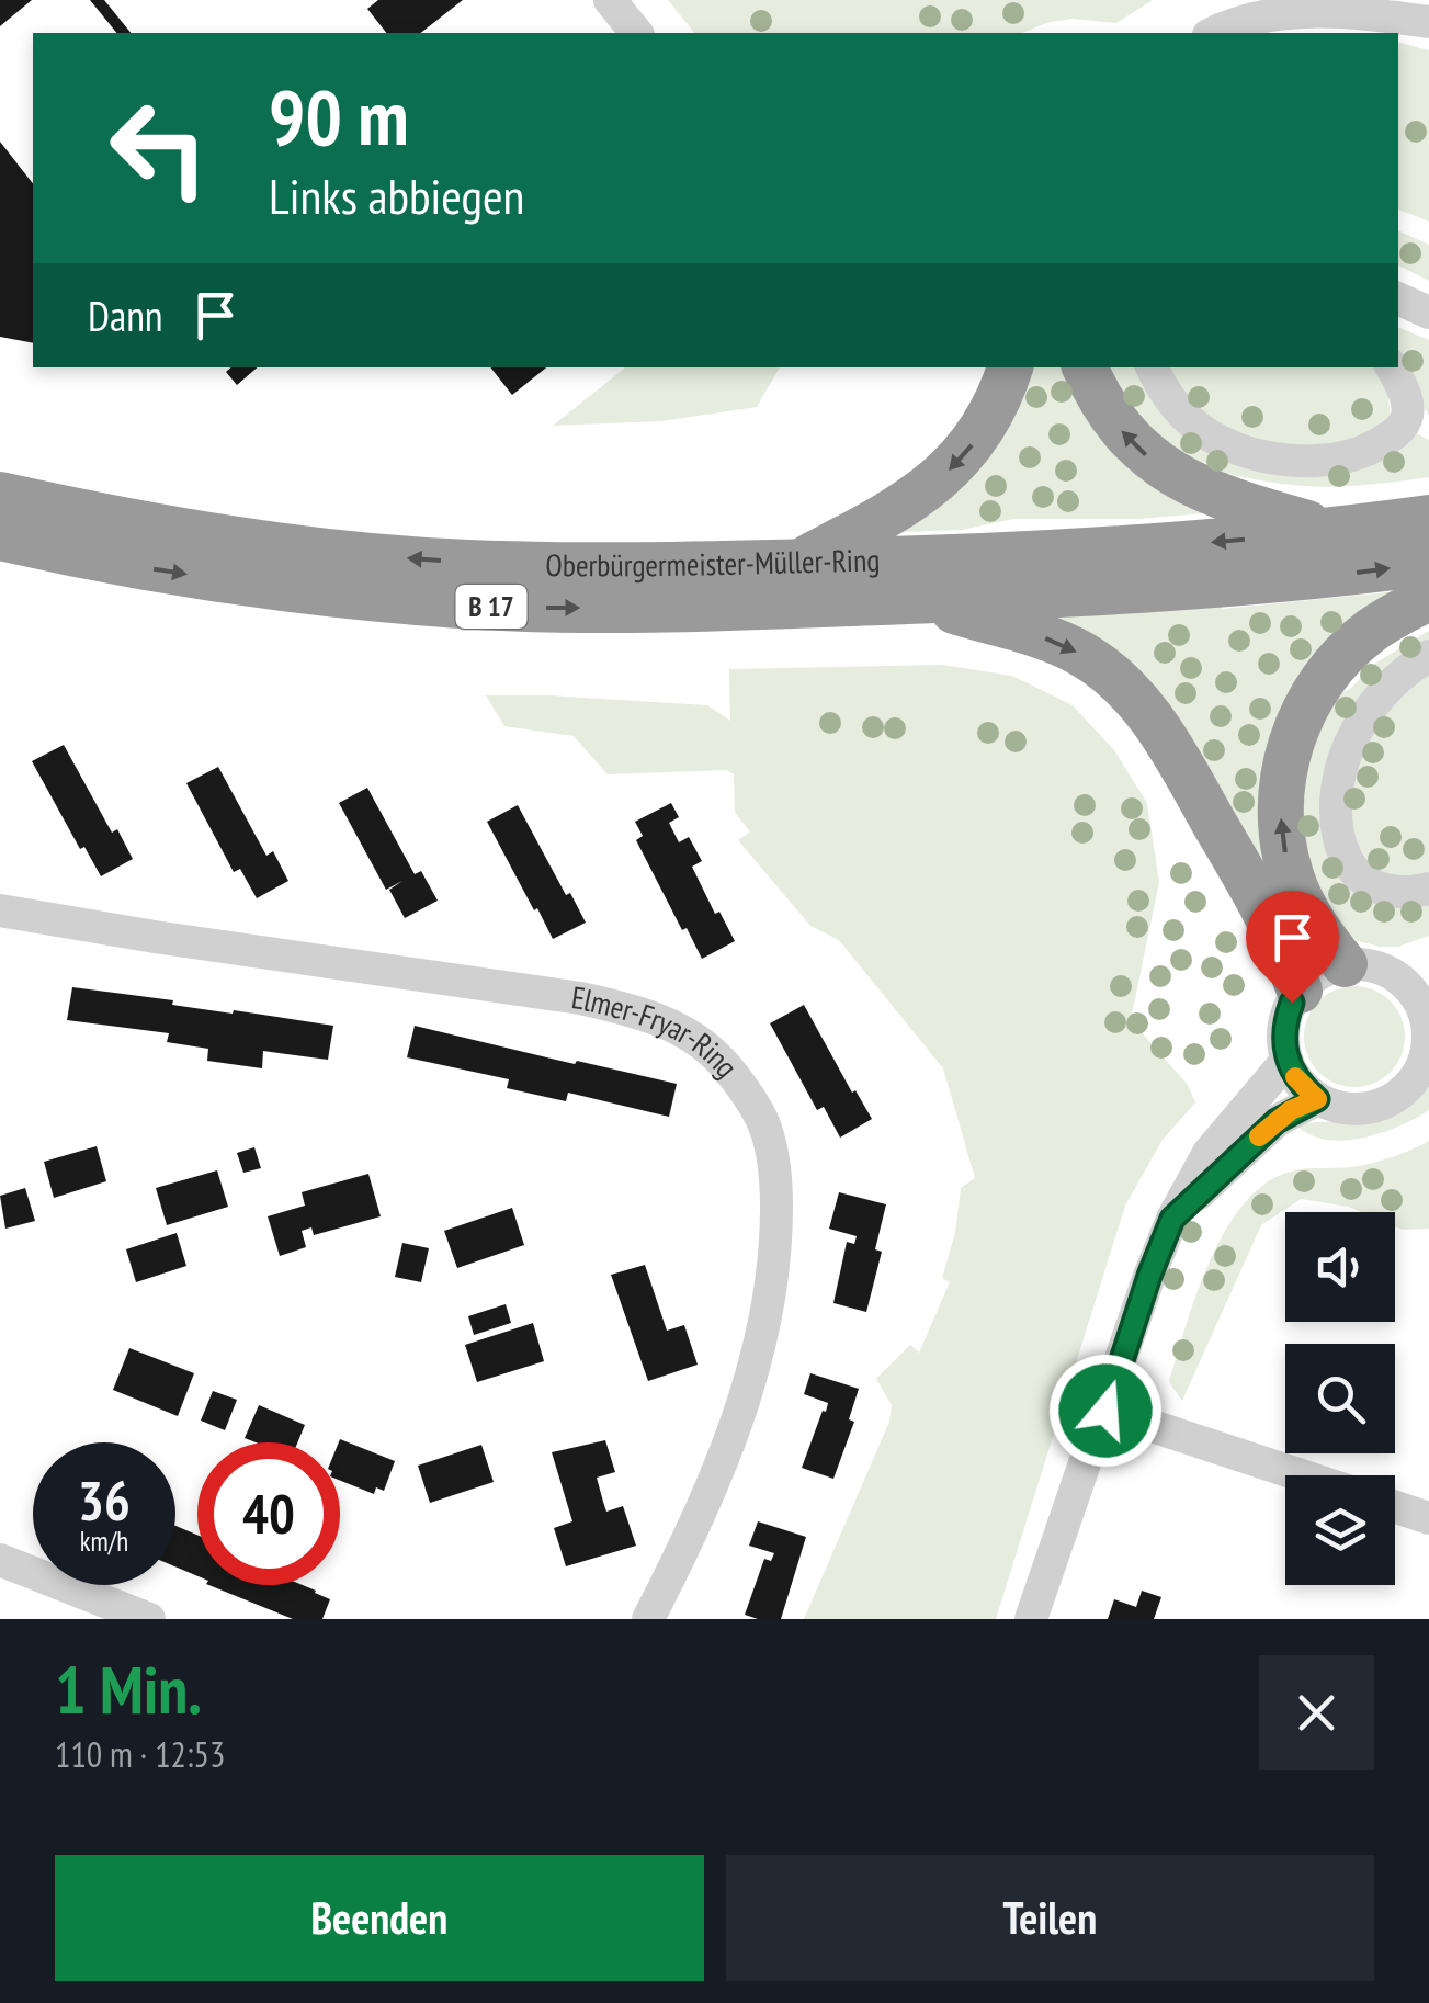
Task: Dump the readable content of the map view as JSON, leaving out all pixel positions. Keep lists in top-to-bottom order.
{
  "streets": {
    "highway": ["Oberbürgermeister-Müller-Ring", "B 17"],
    "street": ["Elmer-Fryar-Ring"]
  },
  "page": {
    "turn": ["90 m", "Links abbiegen"],
    "then": "Dann",
    "speed": "36 km/h",
    "limit": "40",
    "heading": ["1 Min.", "110 m · 12:53"],
    "buttons": ["Beenden", "Teilen"]
  }
}
